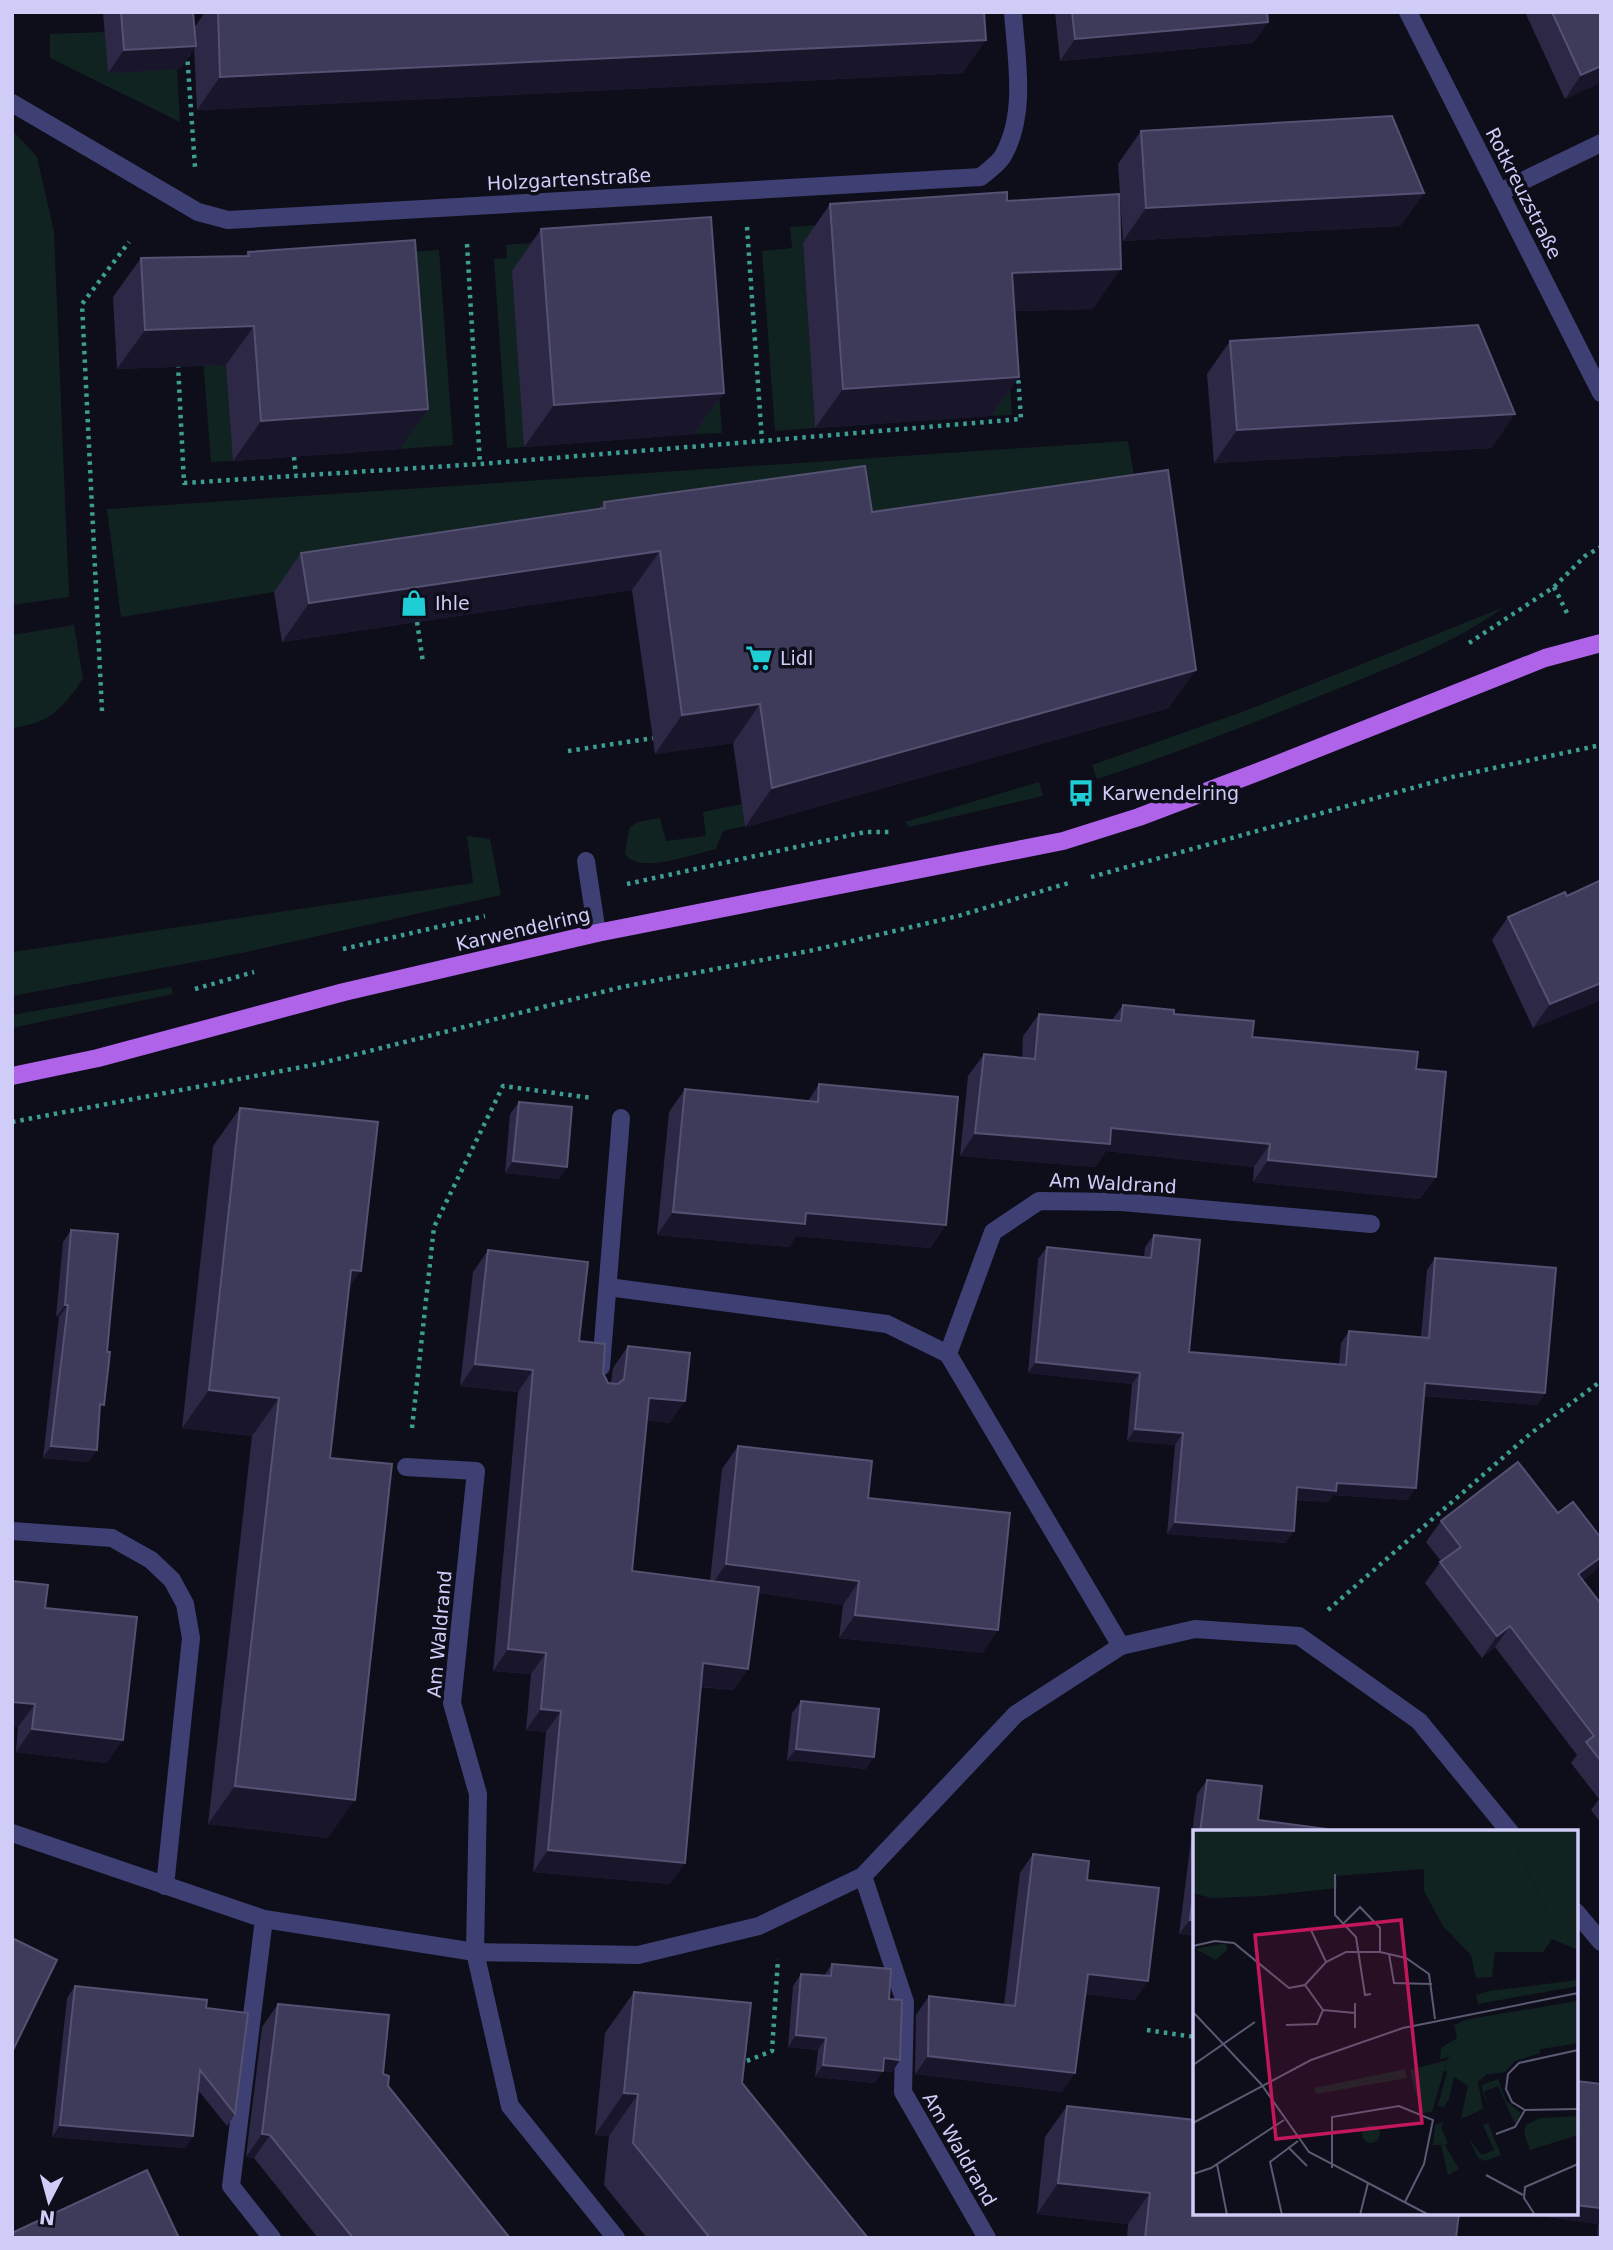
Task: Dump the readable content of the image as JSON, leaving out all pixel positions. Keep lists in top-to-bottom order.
{
  "streets": {
    "main road": ["Karwendelring"],
    "street": ["Holzgartenstraße", "Rotkreuzstraße", "Am Waldrand"]
  },
  "places": {
    "shop": ["Ihle"],
    "supermarket": ["Lidl"],
    "bus stop": ["Karwendelring"]
  },
  "north": "bottom"
}
